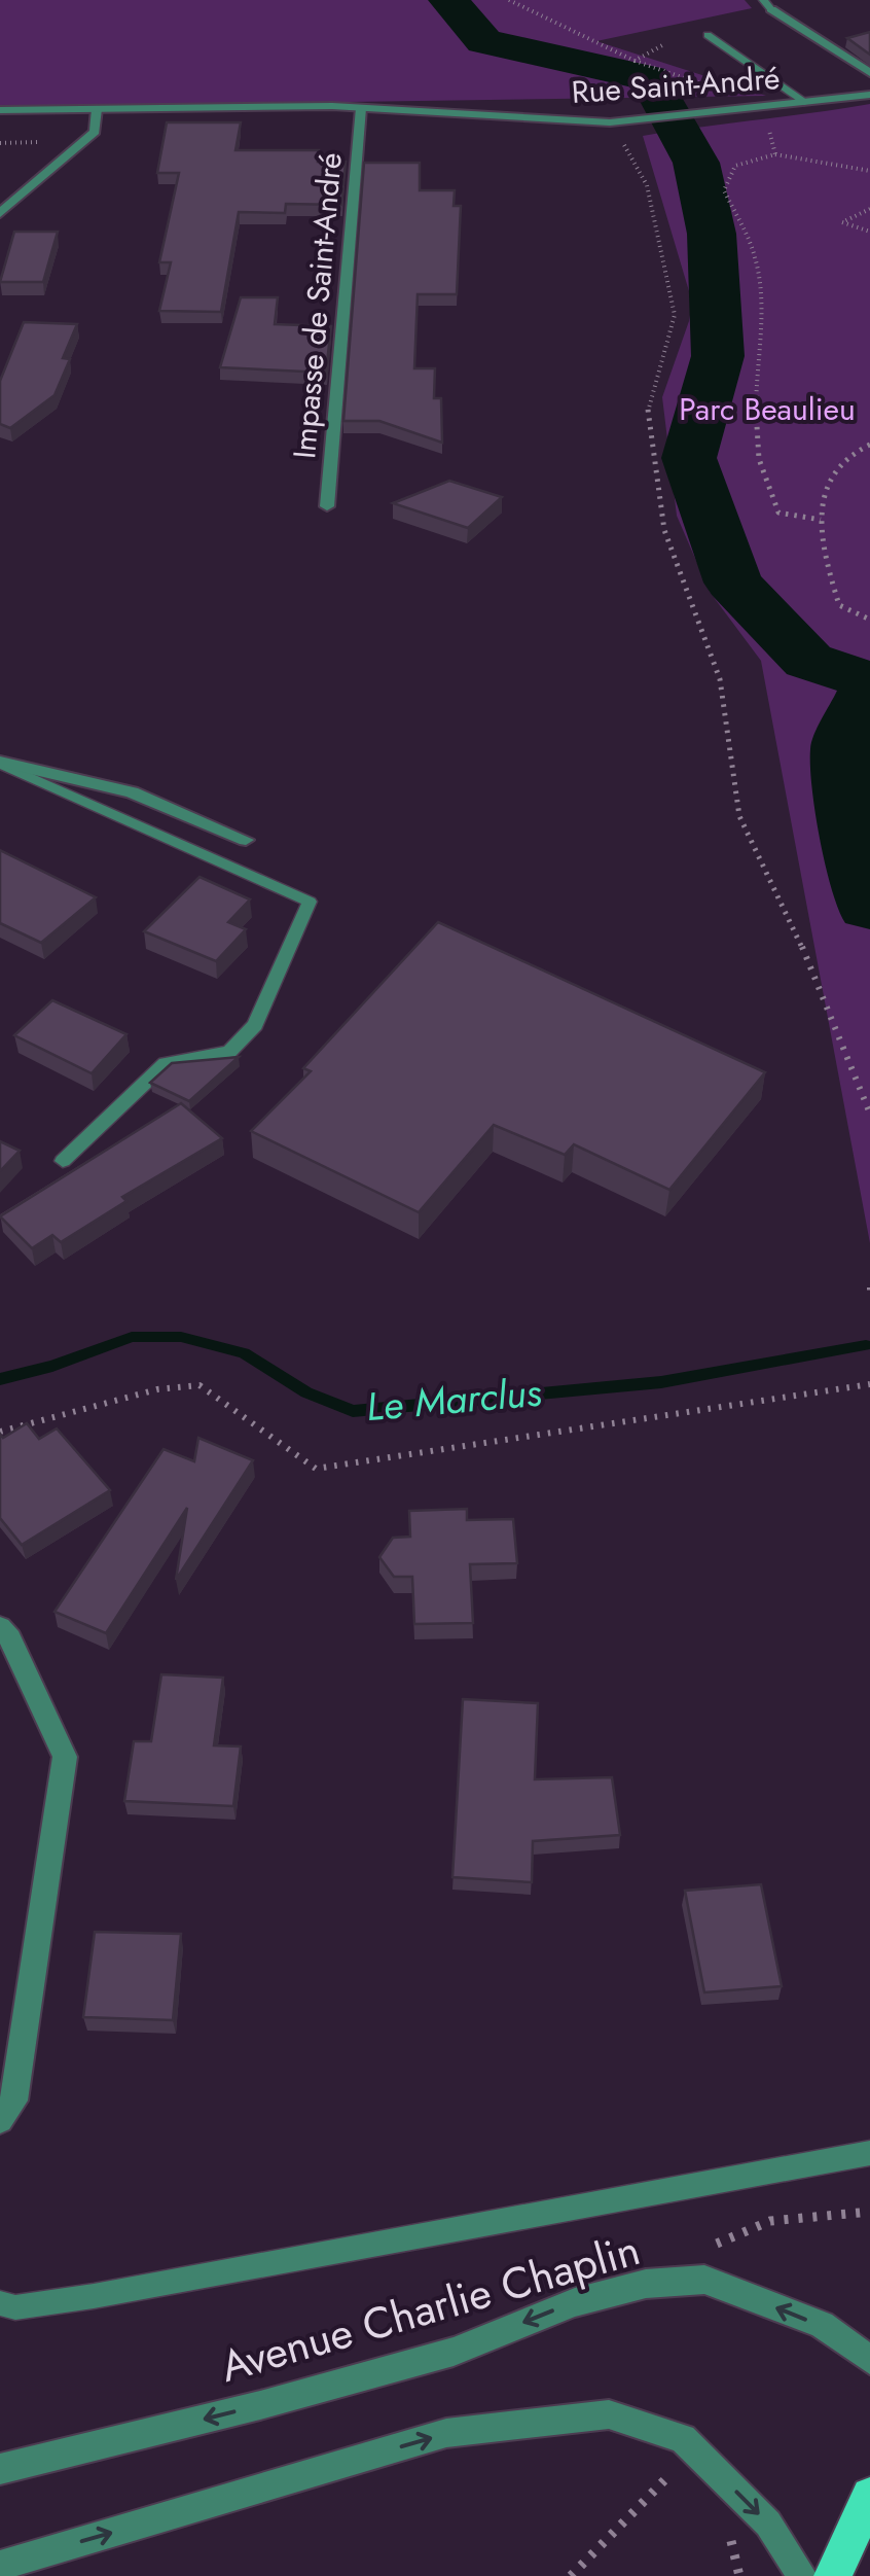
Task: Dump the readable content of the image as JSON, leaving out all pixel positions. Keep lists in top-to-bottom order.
{
  "streets": {
    "street": ["Rue Saint-André", "Impasse de Saint-André", "Avenue Charlie Chaplin"]
  },
  "crossings": [
    ["Rue Saint-André", "Impasse de Saint-André"]
  ],
  "water": ["Le Marclus"],
  "parks": ["Parc Beaulieu"]
}
